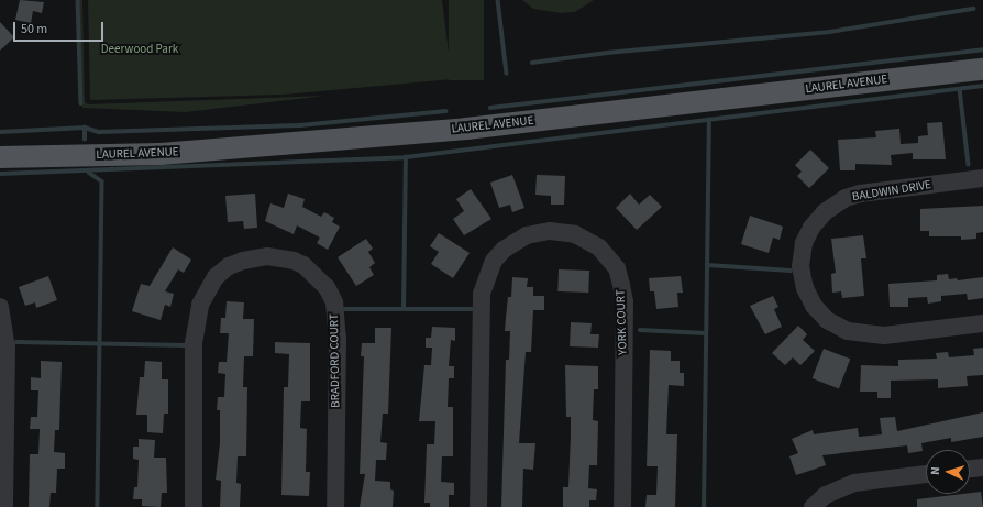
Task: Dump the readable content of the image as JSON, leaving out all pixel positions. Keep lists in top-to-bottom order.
{
  "streets": {
    "main road": ["LAUREL AVENUE"],
    "street": ["BALDWIN DRIVE", "YORK COURT", "BRADFORD COURT"]
  },
  "parks": ["Deerwood Park"],
  "scale_bar": "50 m",
  "north": "left"
}
